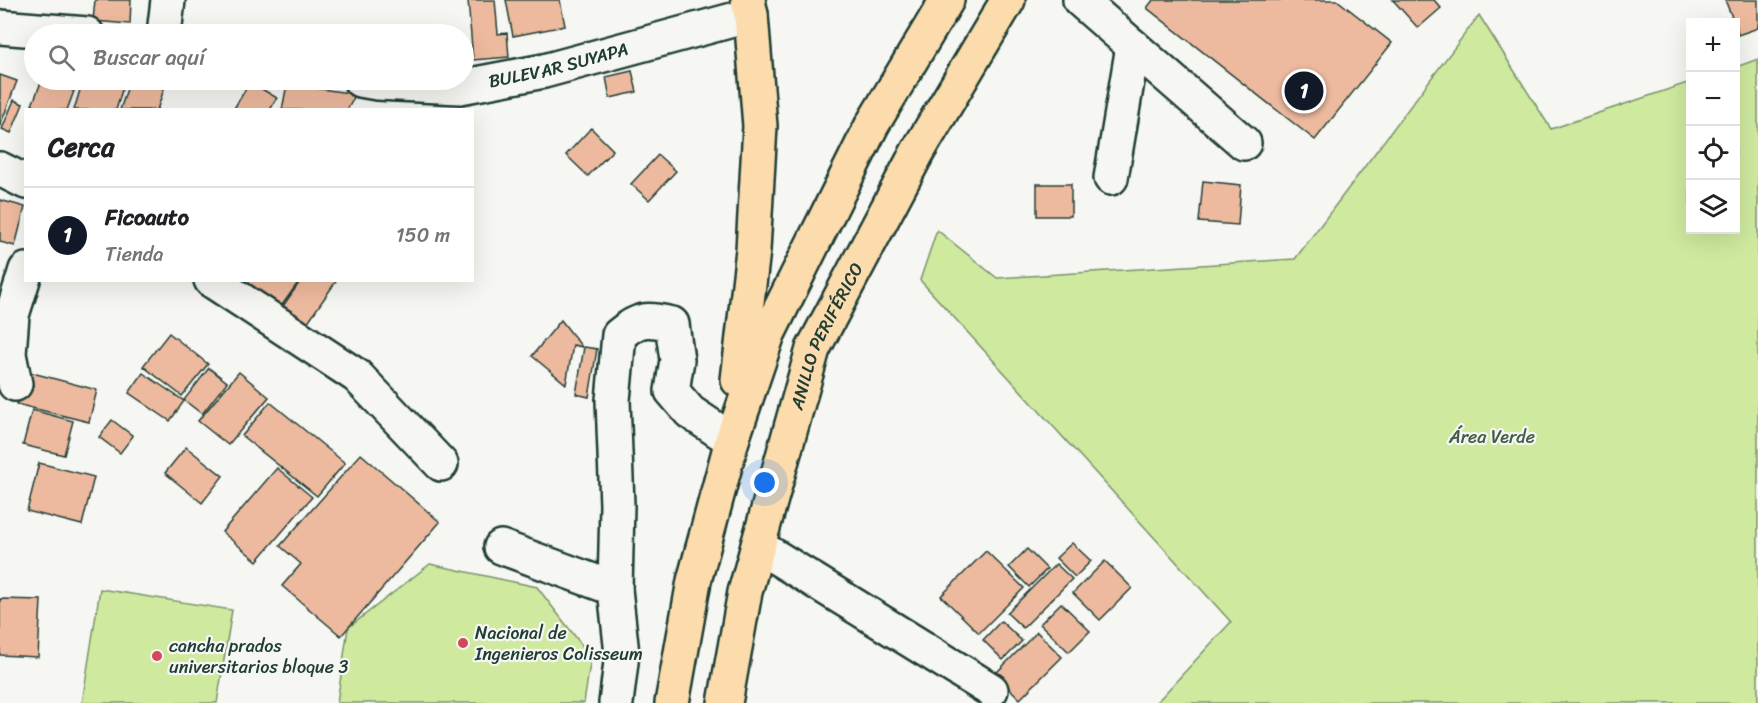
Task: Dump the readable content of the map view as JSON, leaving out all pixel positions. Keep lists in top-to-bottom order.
{
  "streets": {
    "highway": ["ANILLO PERIFÉRICO"],
    "street": ["BULEVAR SUYAPA"]
  },
  "parks": ["Área Verde"],
  "places": ["Nacional de Ingenieros Colisseum", "cancha prados universitarios bloque 3"],
  "page": {
    "map_buttons": ["+", "−"],
    "search": "Buscar aquí",
    "pins": "1",
    "heading": "Cerca",
    "list": [
      {
        "mark": "1",
        "name": "Ficoauto",
        "note": "Tienda",
        "value": "150 m"
      }
    ]
  }
}
